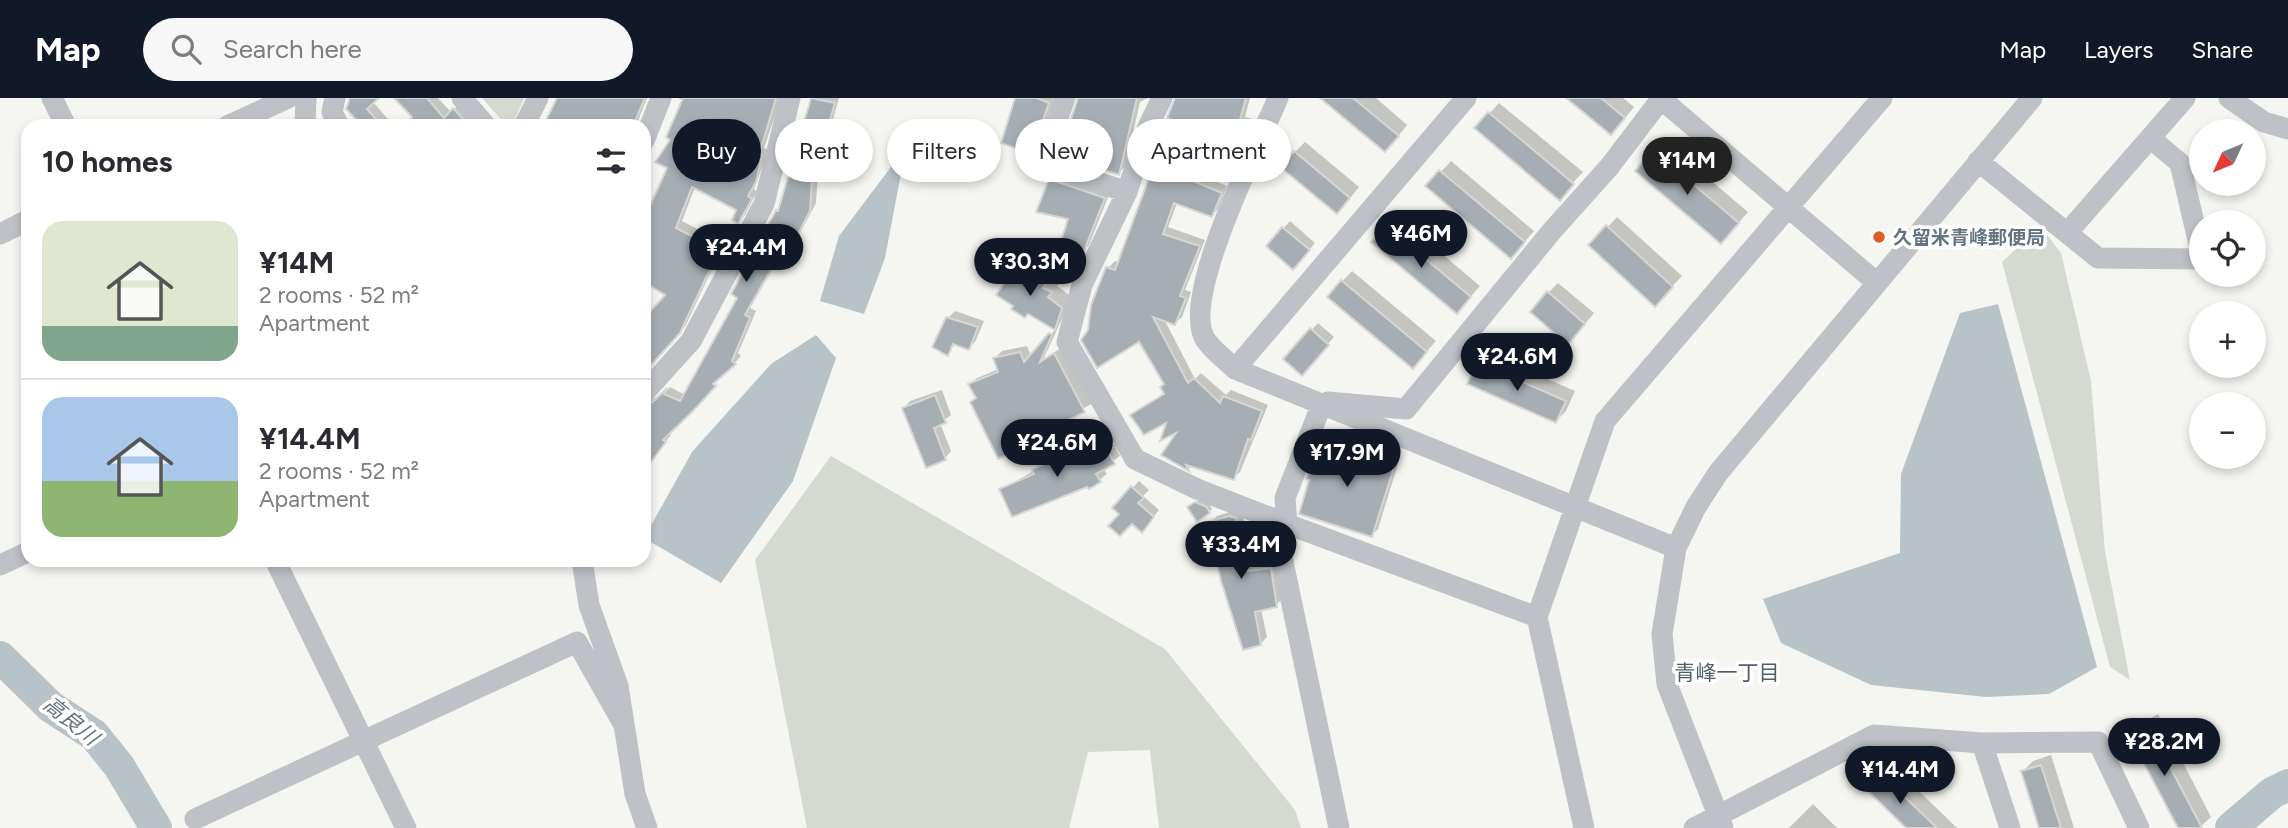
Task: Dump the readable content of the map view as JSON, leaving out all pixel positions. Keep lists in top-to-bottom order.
{
  "districts": ["青峰一丁目"],
  "water": ["高良川"],
  "places": ["久留米青峰郵便局"],
  "north": "bottom left",
  "page": {
    "header": "Map",
    "search": "Search here",
    "nav": ["Map", "Layers", "Share"],
    "map_buttons": ["+", "−"],
    "chip": [
      "Buy",
      "Rent",
      "Filters",
      "New",
      "Apartment"
    ],
    "heading": "10 homes",
    "price": [
      "¥14M",
      "¥46M",
      "¥24.4M",
      "¥30.3M",
      "¥24.6M",
      "¥24.6M",
      "¥17.9M",
      "¥33.4M",
      "¥28.2M",
      "¥14.4M"
    ],
    "list": [
      {
        "name": "¥14M",
        "note": "2 rooms · 52 m² · Apartment"
      },
      {
        "name": "¥14.4M",
        "note": "2 rooms · 52 m² · Apartment"
      }
    ]
  }
}
